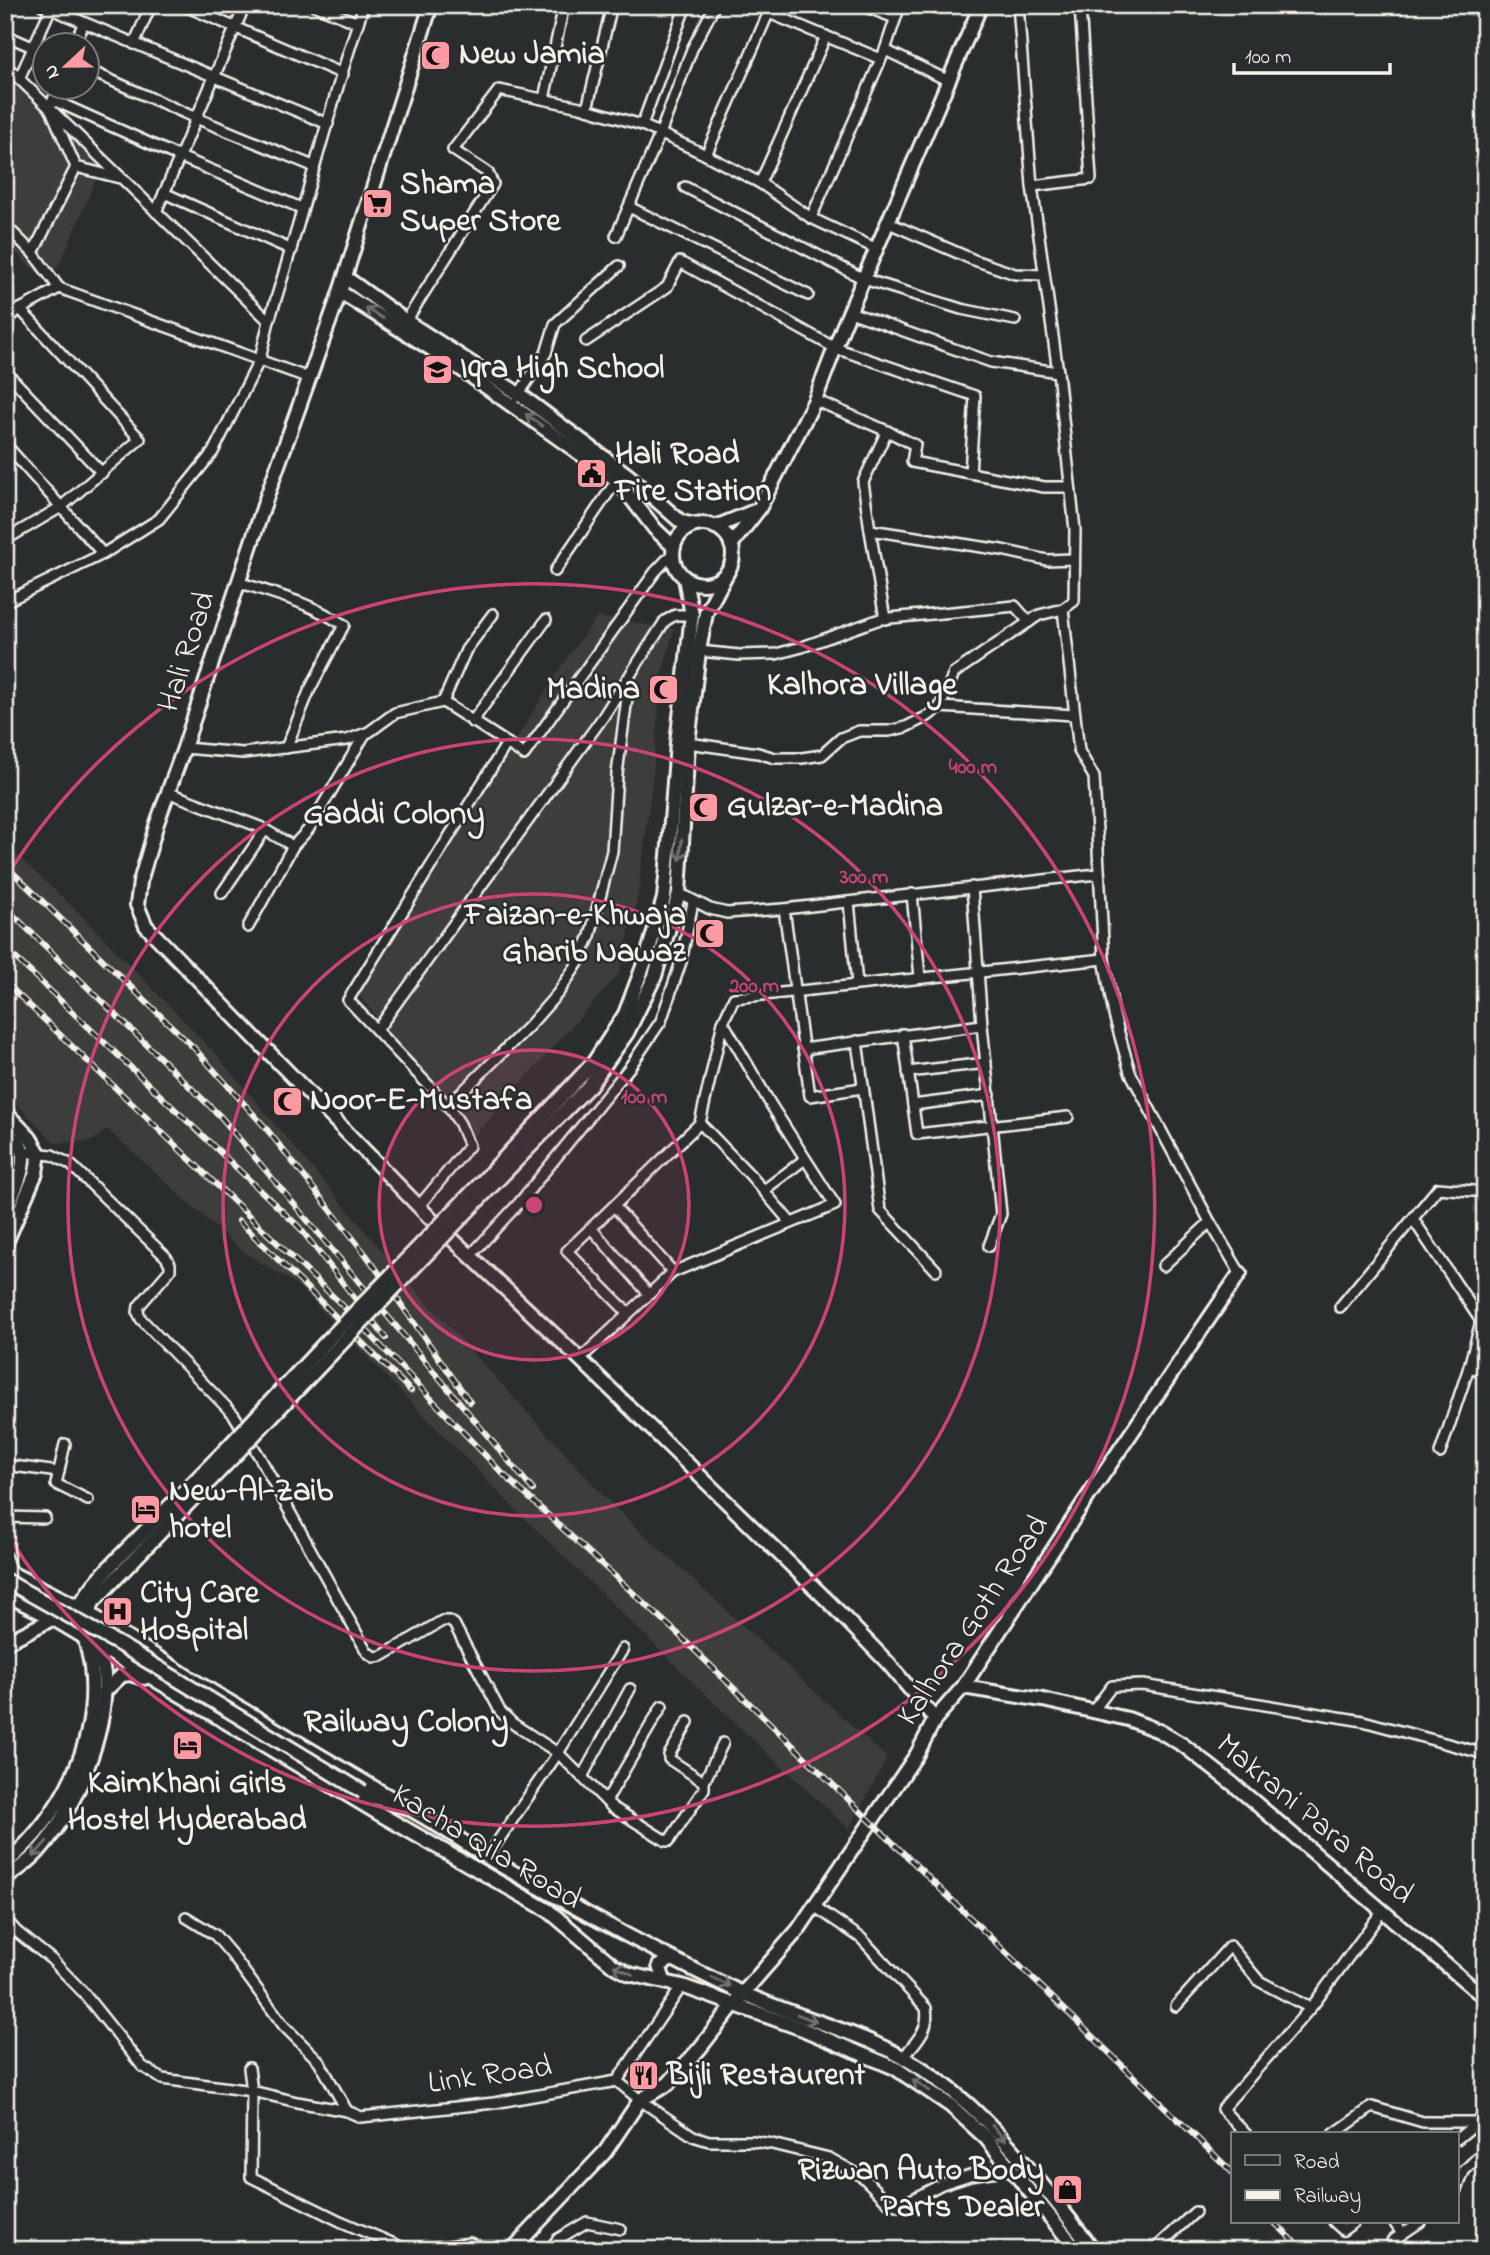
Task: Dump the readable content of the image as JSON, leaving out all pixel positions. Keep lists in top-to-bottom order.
{
  "streets": {
    "street": [
      "Hali Road",
      "Kalhora Goth Road",
      "Makrani Para Road",
      "Kacha Qila Road",
      "Link Road"
    ]
  },
  "crossings": [
    ["Hali Road", "Kalhora Goth Road"],
    ["Kalhora Goth Road", "Makrani Para Road"],
    ["Kalhora Goth Road", "Kacha Qila Road"]
  ],
  "districts": ["Kalhora Village", "Gaddi Colony", "Railway Colony"],
  "places": {
    "mosque": [
      "New Jamia",
      "Madina",
      "Gulzar-e-Madina",
      "Faizan-e-Khwaja Gharib Nawaz",
      "Noor-E-Mustafa"
    ],
    "supermarket": ["Shama Super Store"],
    "school or university": ["Iqra High School"],
    "public building": ["Hali Road Fire Station"],
    "hotel": ["New-Al-Zaib hotel", "KaimKhani Girls Hostel Hyderabad"],
    "hospital": ["City Care Hospital"],
    "restaurant": ["Bijli Restaurent"],
    "shop": ["Rizwan Auto Body Parts Dealer"]
  },
  "legend": ["Road", "Railway"],
  "scale_bar": "100 m",
  "north": "left",
  "rings": [
    "400 m",
    "300 m",
    "200 m",
    "100 m"
  ]
}
